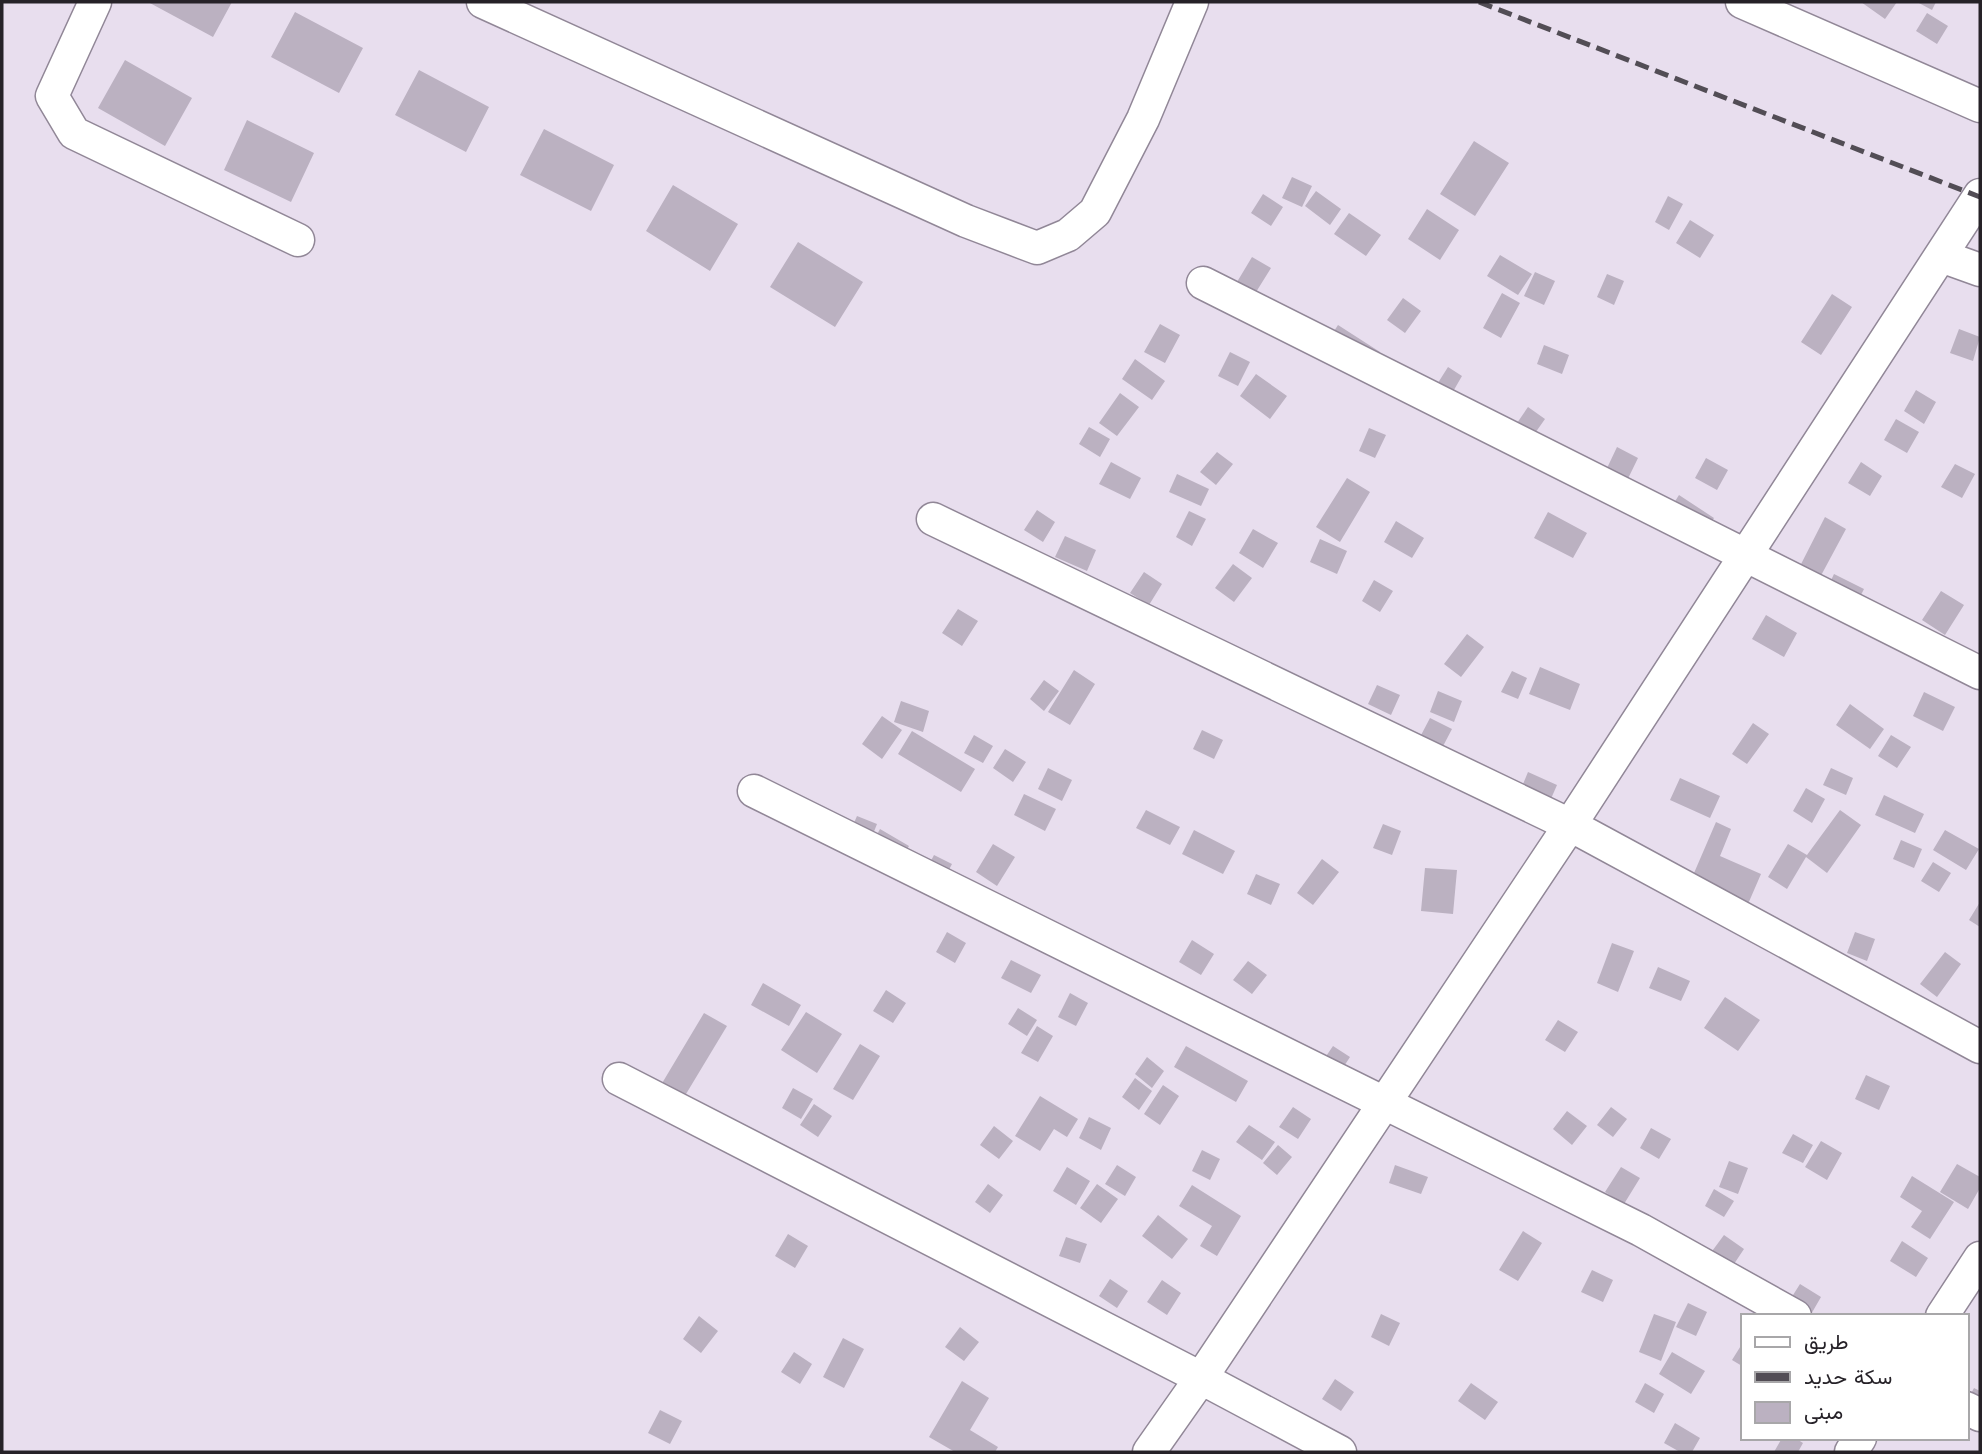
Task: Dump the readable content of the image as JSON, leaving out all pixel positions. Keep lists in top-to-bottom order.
{
  "legend": ["طريق", "سكة حديد", "مبنى"]
}
